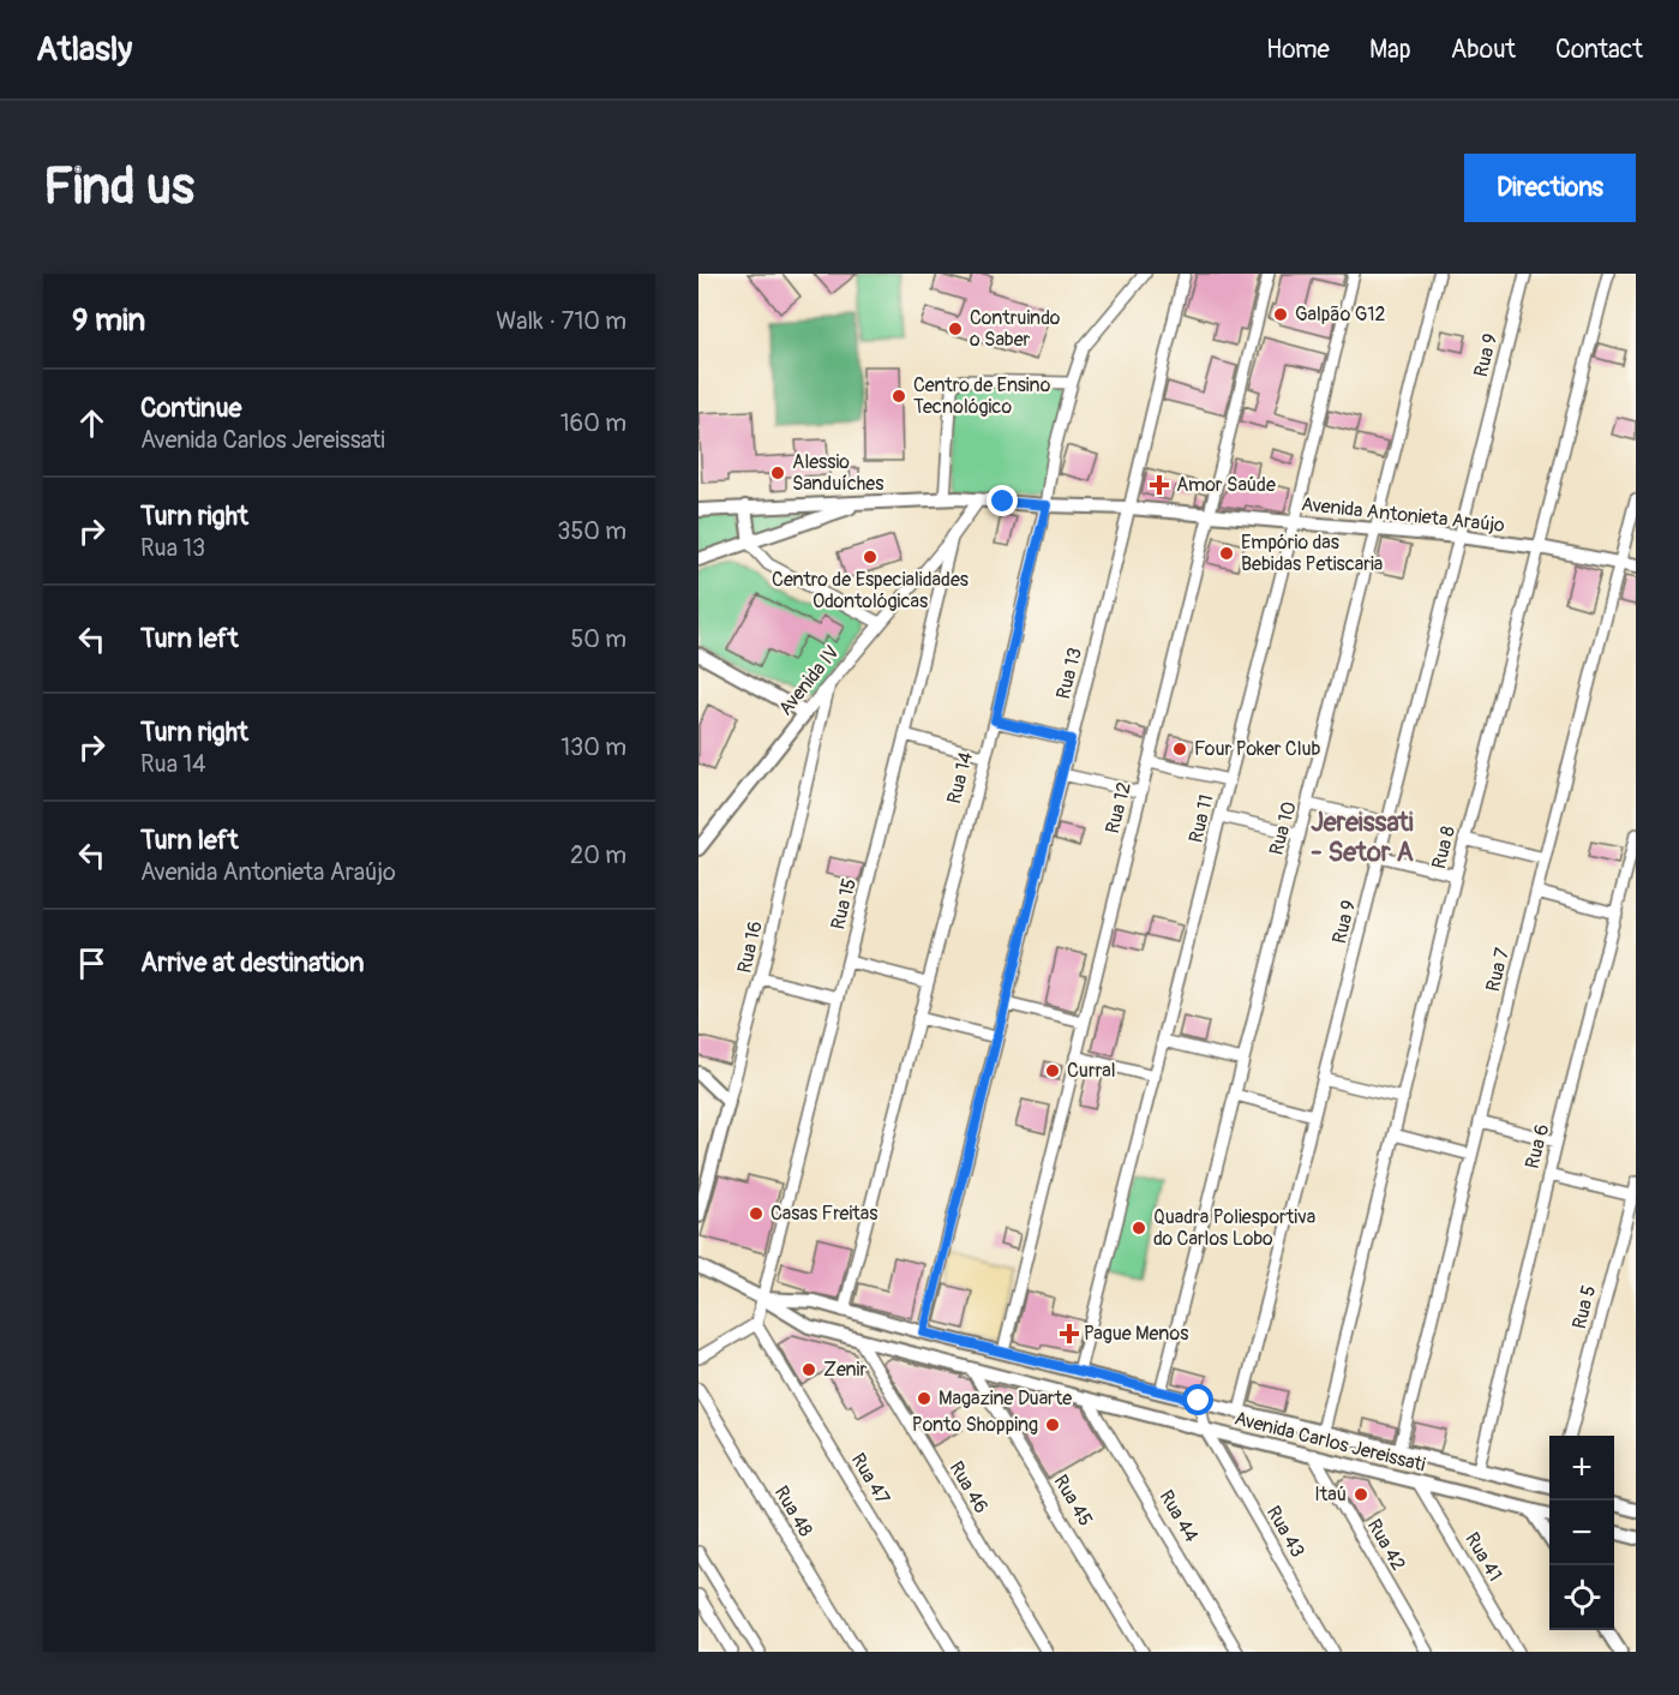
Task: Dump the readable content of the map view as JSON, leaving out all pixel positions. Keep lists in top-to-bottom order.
{
  "streets": {
    "street": [
      "Rua 9",
      "Avenida Antonieta Araújo",
      "Rua 13",
      "Avenida IV",
      "Rua 14",
      "Rua 12",
      "Rua 11",
      "Rua 10",
      "Rua 8",
      "Rua 15",
      "Rua 16",
      "Rua 7",
      "Rua 6",
      "Rua 5",
      "Avenida Carlos Jereissati",
      "Rua 47",
      "Rua 46",
      "Rua 45",
      "Rua 48",
      "Rua 44",
      "Rua 43",
      "Rua 42",
      "Rua 41"
    ]
  },
  "crossings": [
    ["Rua 9", "Avenida Antonieta Araújo"],
    ["Rua 9", "Avenida Carlos Jereissati"],
    ["Avenida Antonieta Araújo", "Rua 13"],
    ["Avenida Antonieta Araújo", "Rua 14"],
    ["Avenida Antonieta Araújo", "Rua 12"],
    ["Avenida Antonieta Araújo", "Rua 11"],
    ["Avenida Antonieta Araújo", "Rua 10"],
    ["Avenida Antonieta Araújo", "Rua 8"],
    ["Avenida Antonieta Araújo", "Rua 15"],
    ["Avenida Antonieta Araújo", "Rua 7"],
    ["Rua 13", "Avenida Carlos Jereissati"],
    ["Avenida IV", "Rua 15"],
    ["Avenida IV", "Rua 16"],
    ["Rua 14", "Avenida Carlos Jereissati"],
    ["Rua 12", "Avenida Carlos Jereissati"],
    ["Rua 11", "Avenida Carlos Jereissati"],
    ["Rua 10", "Avenida Carlos Jereissati"],
    ["Rua 8", "Avenida Carlos Jereissati"],
    ["Rua 15", "Avenida Carlos Jereissati"],
    ["Rua 15", "Rua 47"],
    ["Rua 7", "Avenida Carlos Jereissati"],
    ["Rua 6", "Avenida Carlos Jereissati"],
    ["Avenida Carlos Jereissati", "Rua 46"],
    ["Avenida Carlos Jereissati", "Rua 45"],
    ["Avenida Carlos Jereissati", "Rua 44"],
    ["Avenida Carlos Jereissati", "Rua 43"],
    ["Avenida Carlos Jereissati", "Rua 42"],
    ["Avenida Carlos Jereissati", "Rua 41"]
  ],
  "districts": ["Jereissati - Setor A"],
  "places": {
    "other": [
      "Galpão G12",
      "Contruindo o Saber",
      "Centro de Ensino Tecnológico",
      "Alessio Sanduíches",
      "Empório das Bebidas Petiscaria",
      "Centro de Especialidades Odontológicas",
      "Four Poker Club",
      "Curral",
      "Casas Freitas",
      "Quadra Poliesportiva do Carlos Lobo",
      "Zenir",
      "Magazine Duarte",
      "Ponto Shopping",
      "Itaú"
    ],
    "health": ["Amor Saúde", "Pague Menos"]
  },
  "page": {
    "header": "Atlasly",
    "nav": [
      "Home",
      "Map",
      "About",
      "Contact"
    ],
    "buttons": "Directions",
    "title": "Find us",
    "heading": ["9 min", "Walk · 710 m"],
    "list": [
      ["Continue", "Avenida Carlos Jereissati", "160 m"],
      ["Turn right", "Rua 13", "350 m"],
      ["Turn left", "50 m"],
      ["Turn right", "Rua 14", "130 m"],
      ["Turn left", "Avenida Antonieta Araújo", "20 m"],
      "Arrive at destination"
    ],
    "map_buttons": ["+", "−"]
  }
}
